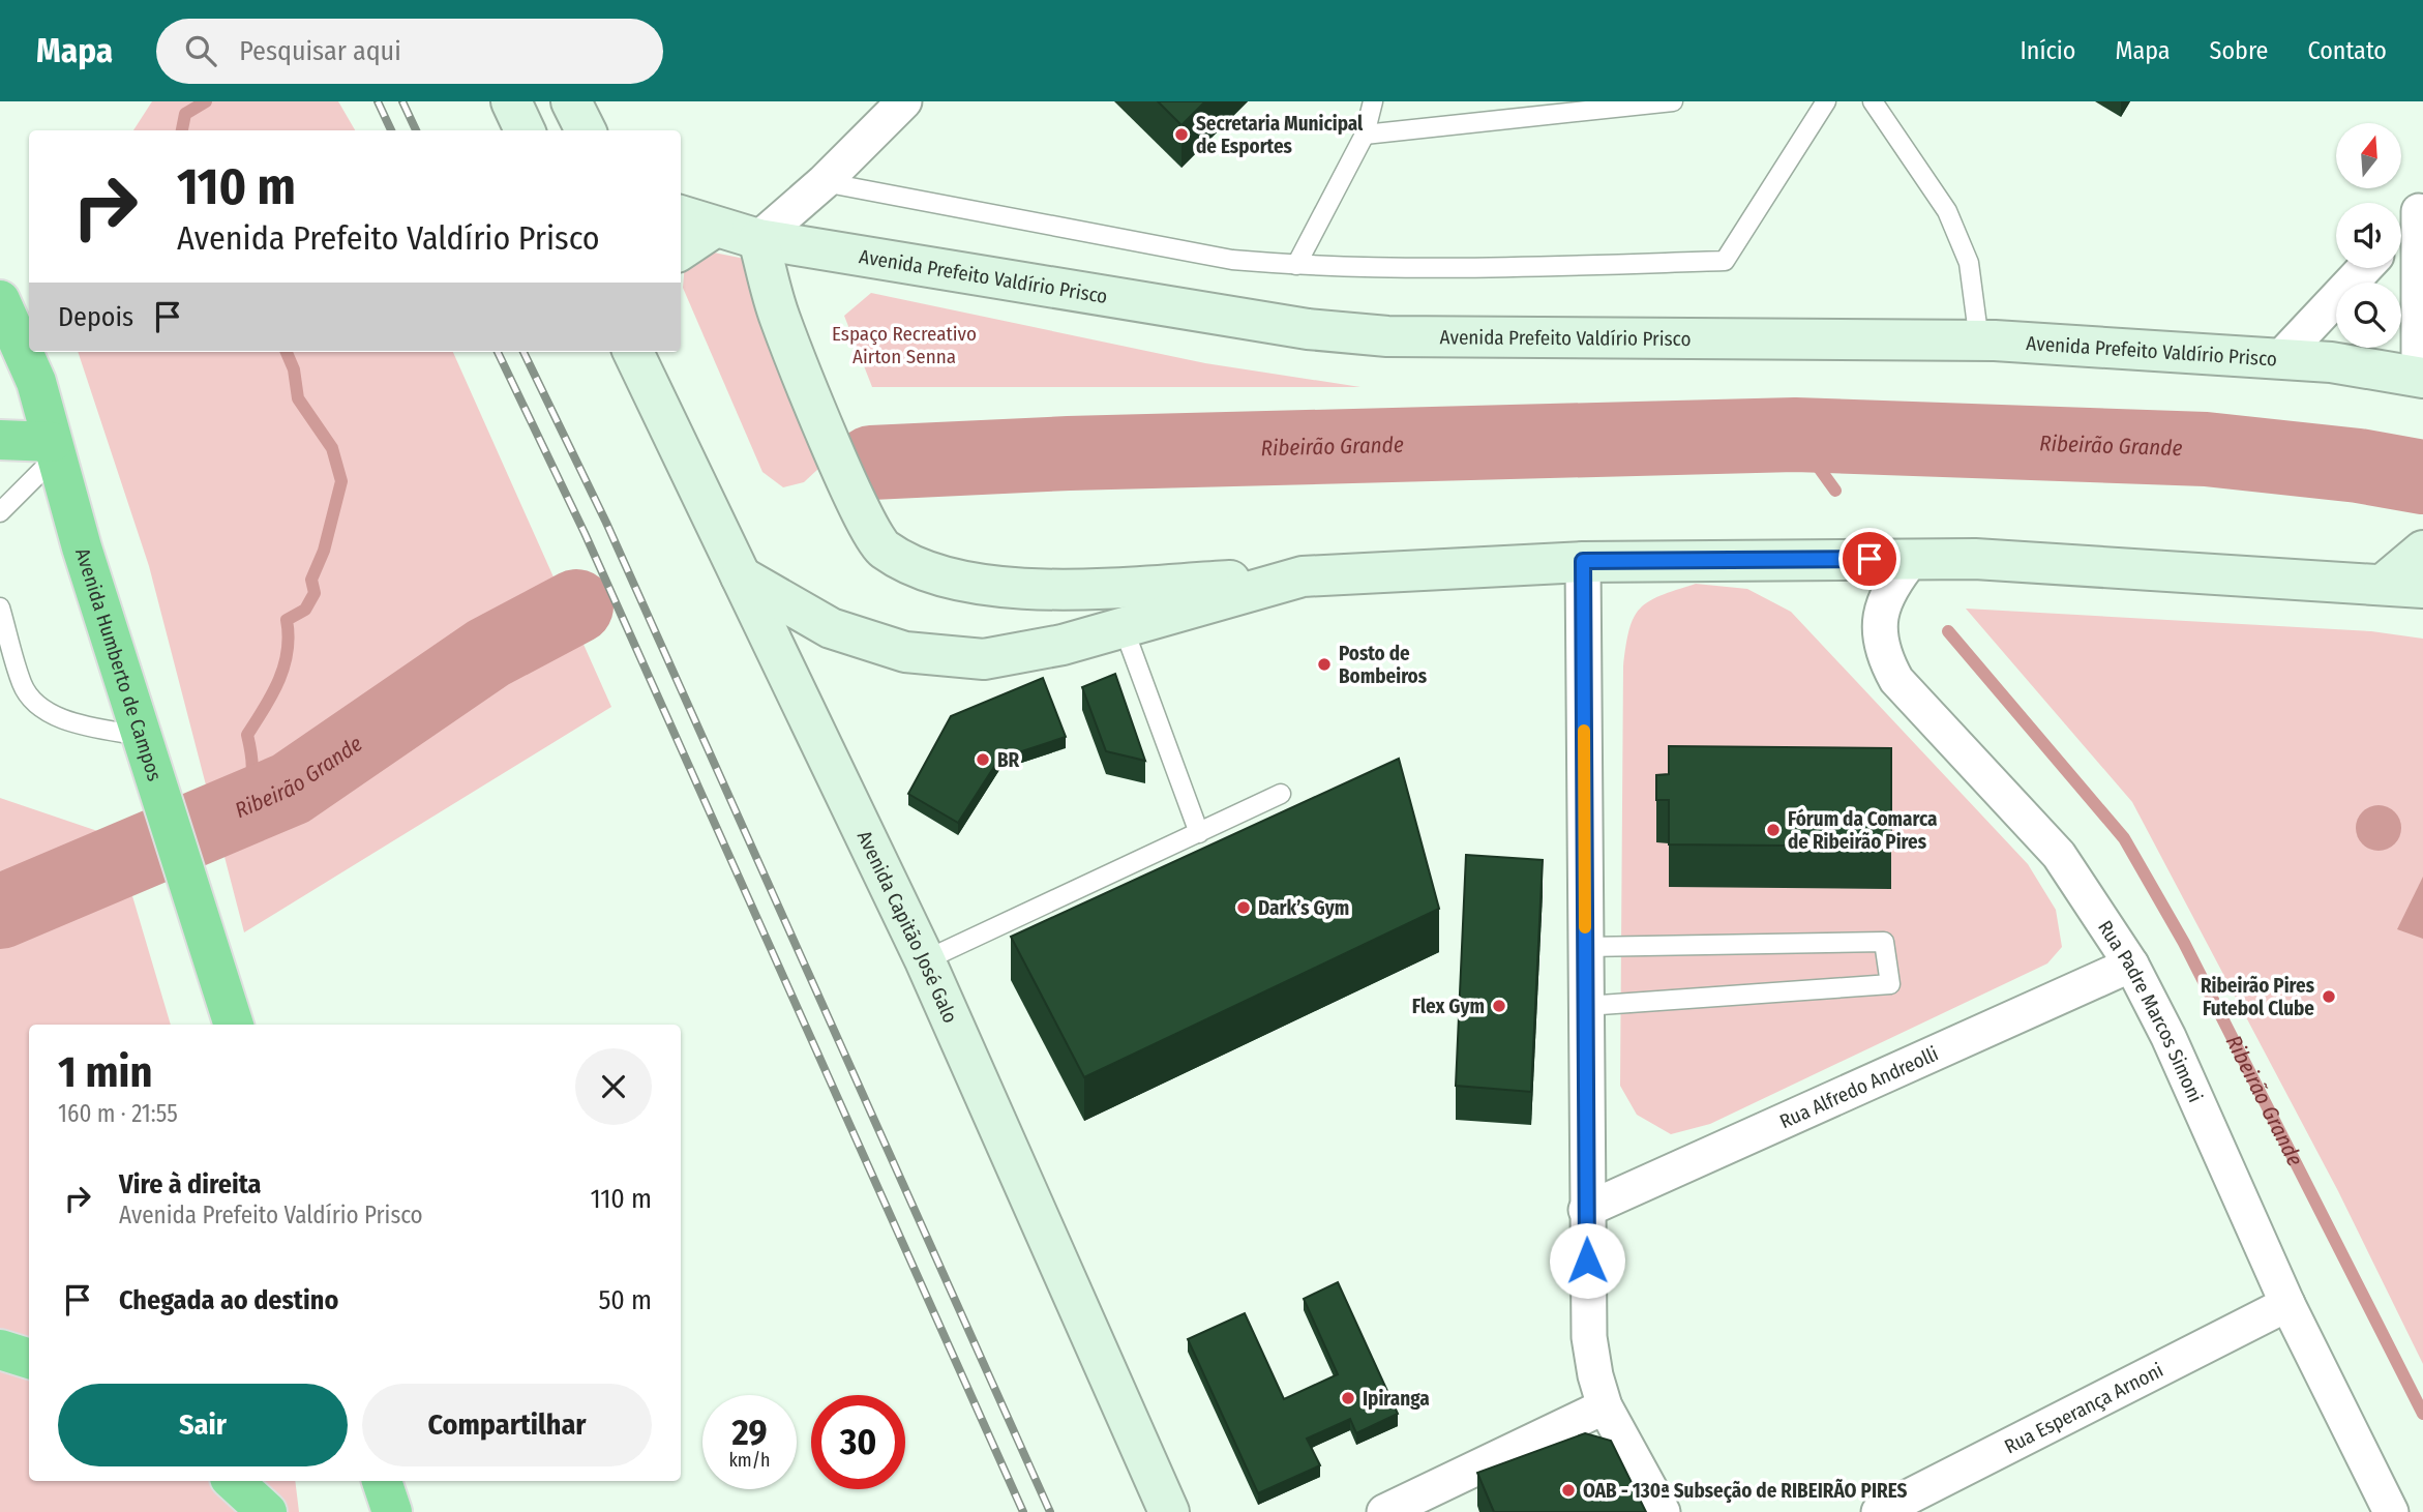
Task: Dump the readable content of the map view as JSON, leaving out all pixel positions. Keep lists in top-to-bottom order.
{
  "streets": {
    "highway": ["Avenida Humberto de Campos"],
    "main road": ["Avenida Prefeito Valdírio Prisco", "Avenida Capitão José Galo"],
    "street": ["Rua Padre Marcos Simoni", "Rua Alfredo Andreolli", "Rua Esperança Arnoni"]
  },
  "crossings": [
    ["Rua Padre Marcos Simoni", "Rua Alfredo Andreolli"],
    ["Rua Padre Marcos Simoni", "Rua Esperança Arnoni"]
  ],
  "water": ["Ribeirão Grande"],
  "parks": ["Espaço Recreativo Airton Senna"],
  "places": [
    "Secretaria Municipal de Esportes",
    "Posto de Bombeiros",
    "BR",
    "Fórum da Comarca de Ribeirão Pires",
    "Dark’s Gym",
    "Ribeirão Pires Futebol Clube",
    "Flex Gym",
    "Ipiranga",
    "OAB - 130ª Subseção de RIBEIRÃO PIRES"
  ],
  "north": "top",
  "page": {
    "header": "Mapa",
    "search": "Pesquisar aqui",
    "nav": [
      "Início",
      "Mapa",
      "Sobre",
      "Contato"
    ],
    "turn": ["110 m", "Avenida Prefeito Valdírio Prisco"],
    "then": "Depois",
    "heading": ["1 min", "160 m · 21:55"],
    "list": [
      {
        "name": "Vire à direita",
        "note": "Avenida Prefeito Valdírio Prisco",
        "value": "110 m"
      },
      {
        "name": "Chegada ao destino",
        "value": "50 m"
      }
    ],
    "buttons": ["Sair", "Compartilhar"],
    "speed": "29 km/h",
    "limit": "30"
  }
}
